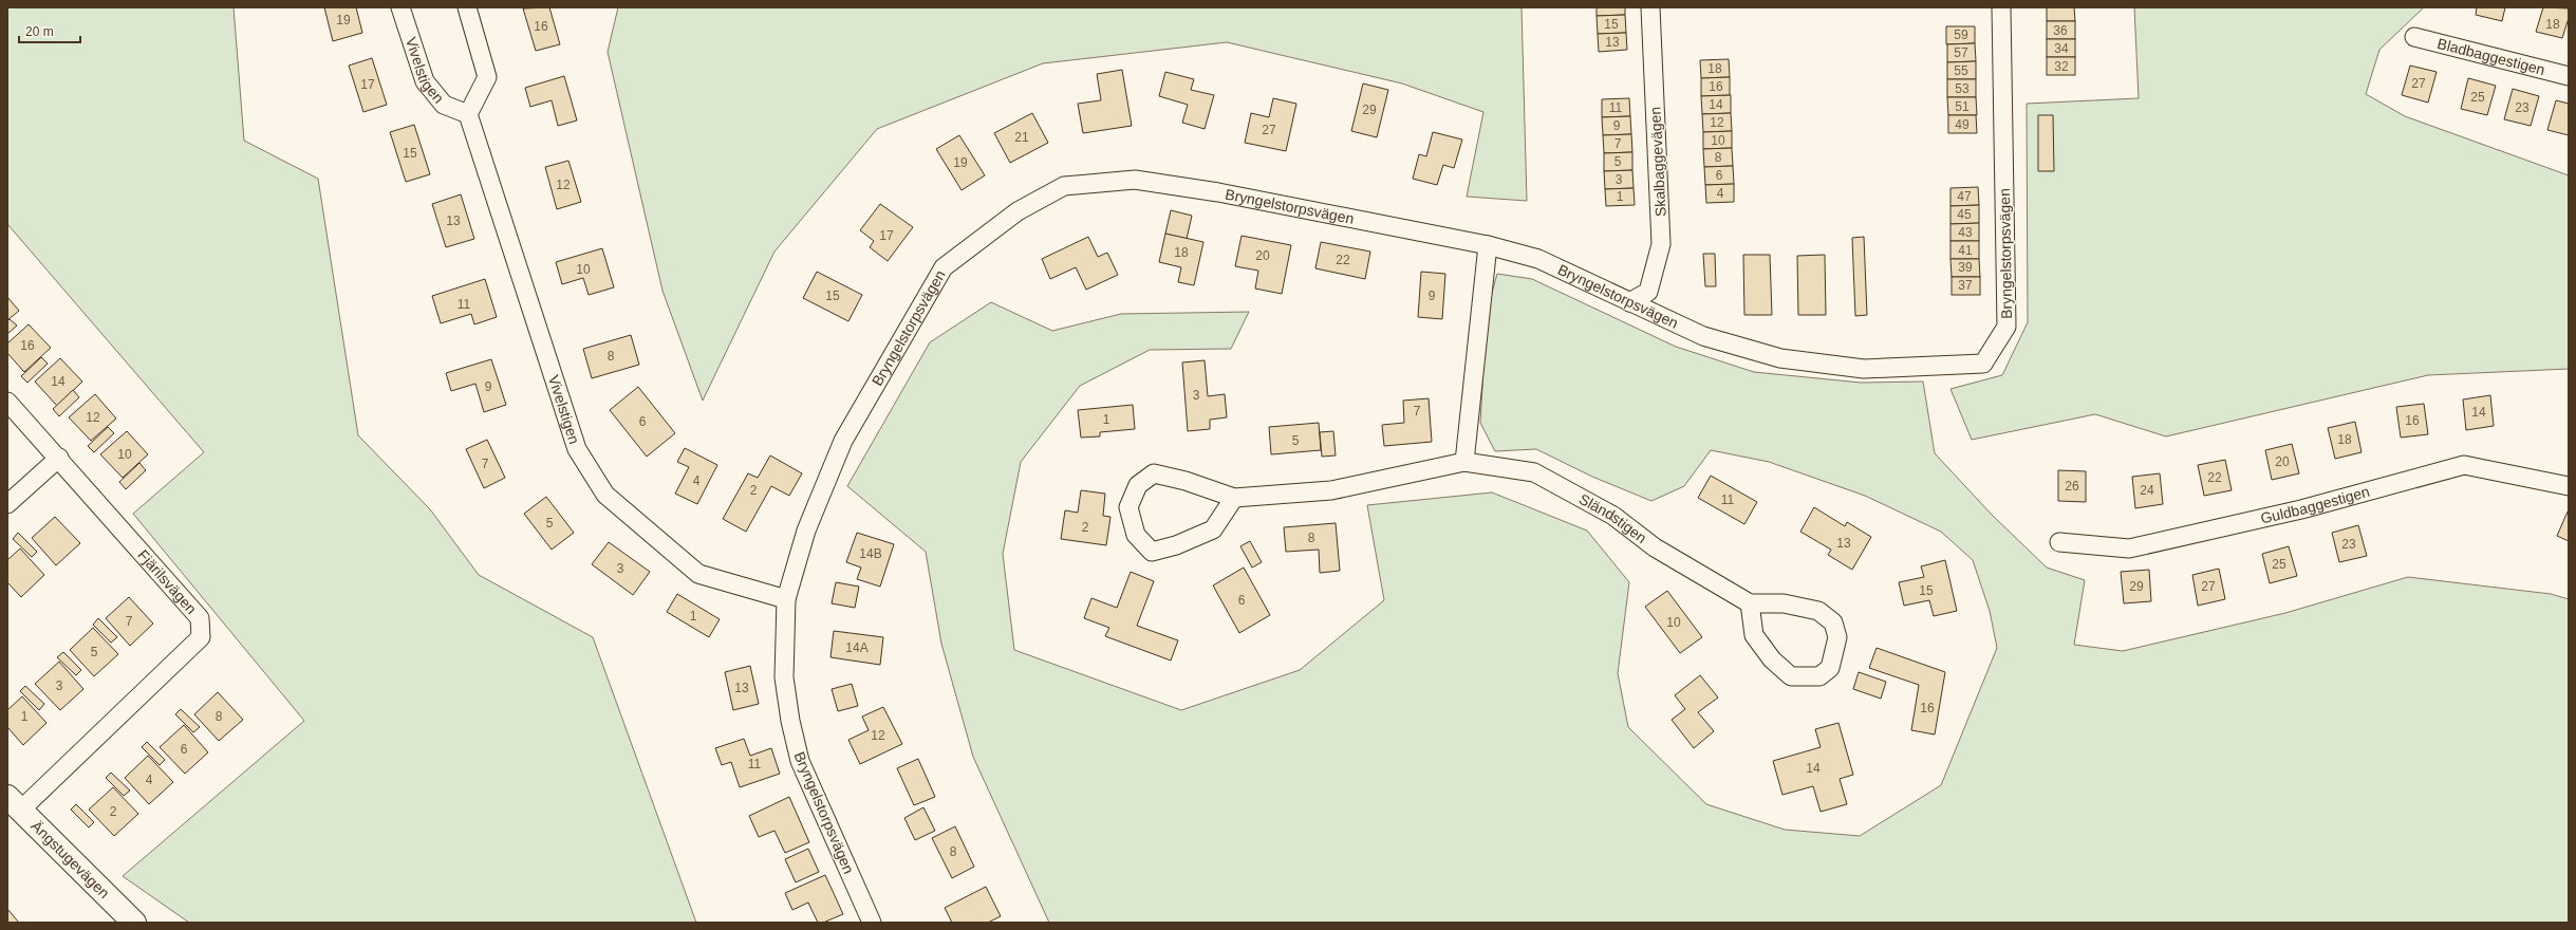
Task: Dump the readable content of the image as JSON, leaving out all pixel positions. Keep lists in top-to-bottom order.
{
  "streets": {
    "street": [
      "Bladbaggestigen",
      "Vivelstigen",
      "Skalbaggevägen",
      "Bryngelstorpsvägen",
      "Guldbaggestigen",
      "Sländstigen",
      "Fjärilsvägen",
      "Ängstugevägen"
    ]
  },
  "crossings": [
    ["Vivelstigen", "Bryngelstorpsvägen"],
    ["Skalbaggevägen", "Bryngelstorpsvägen"],
    ["Fjärilsvägen", "Ängstugevägen"]
  ],
  "house_numbers": [
    "19",
    "15",
    "18",
    "16",
    "36",
    "59",
    "13",
    "34",
    "57",
    "32",
    "18",
    "55",
    "27",
    "17",
    "16",
    "53",
    "25",
    "14",
    "51",
    "11",
    "23",
    "29",
    "12",
    "49",
    "9",
    "27",
    "21",
    "10",
    "7",
    "15",
    "8",
    "5",
    "19",
    "6",
    "3",
    "12",
    "4",
    "1",
    "47",
    "45",
    "13",
    "43",
    "17",
    "41",
    "18",
    "20",
    "22",
    "39",
    "10",
    "37",
    "15",
    "9",
    "11",
    "16",
    "8",
    "14",
    "9",
    "3",
    "7",
    "14",
    "12",
    "1",
    "16",
    "6",
    "18",
    "5",
    "10",
    "20",
    "7",
    "22",
    "4",
    "26",
    "2",
    "24",
    "11",
    "5",
    "2",
    "8",
    "13",
    "23",
    "14B",
    "25",
    "3",
    "29",
    "27",
    "15",
    "6",
    "1",
    "7",
    "10",
    "14A",
    "5",
    "3",
    "13",
    "16",
    "1",
    "8",
    "12",
    "6",
    "11",
    "14",
    "4",
    "2",
    "8"
  ],
  "scale_bar": "20 m"
}
